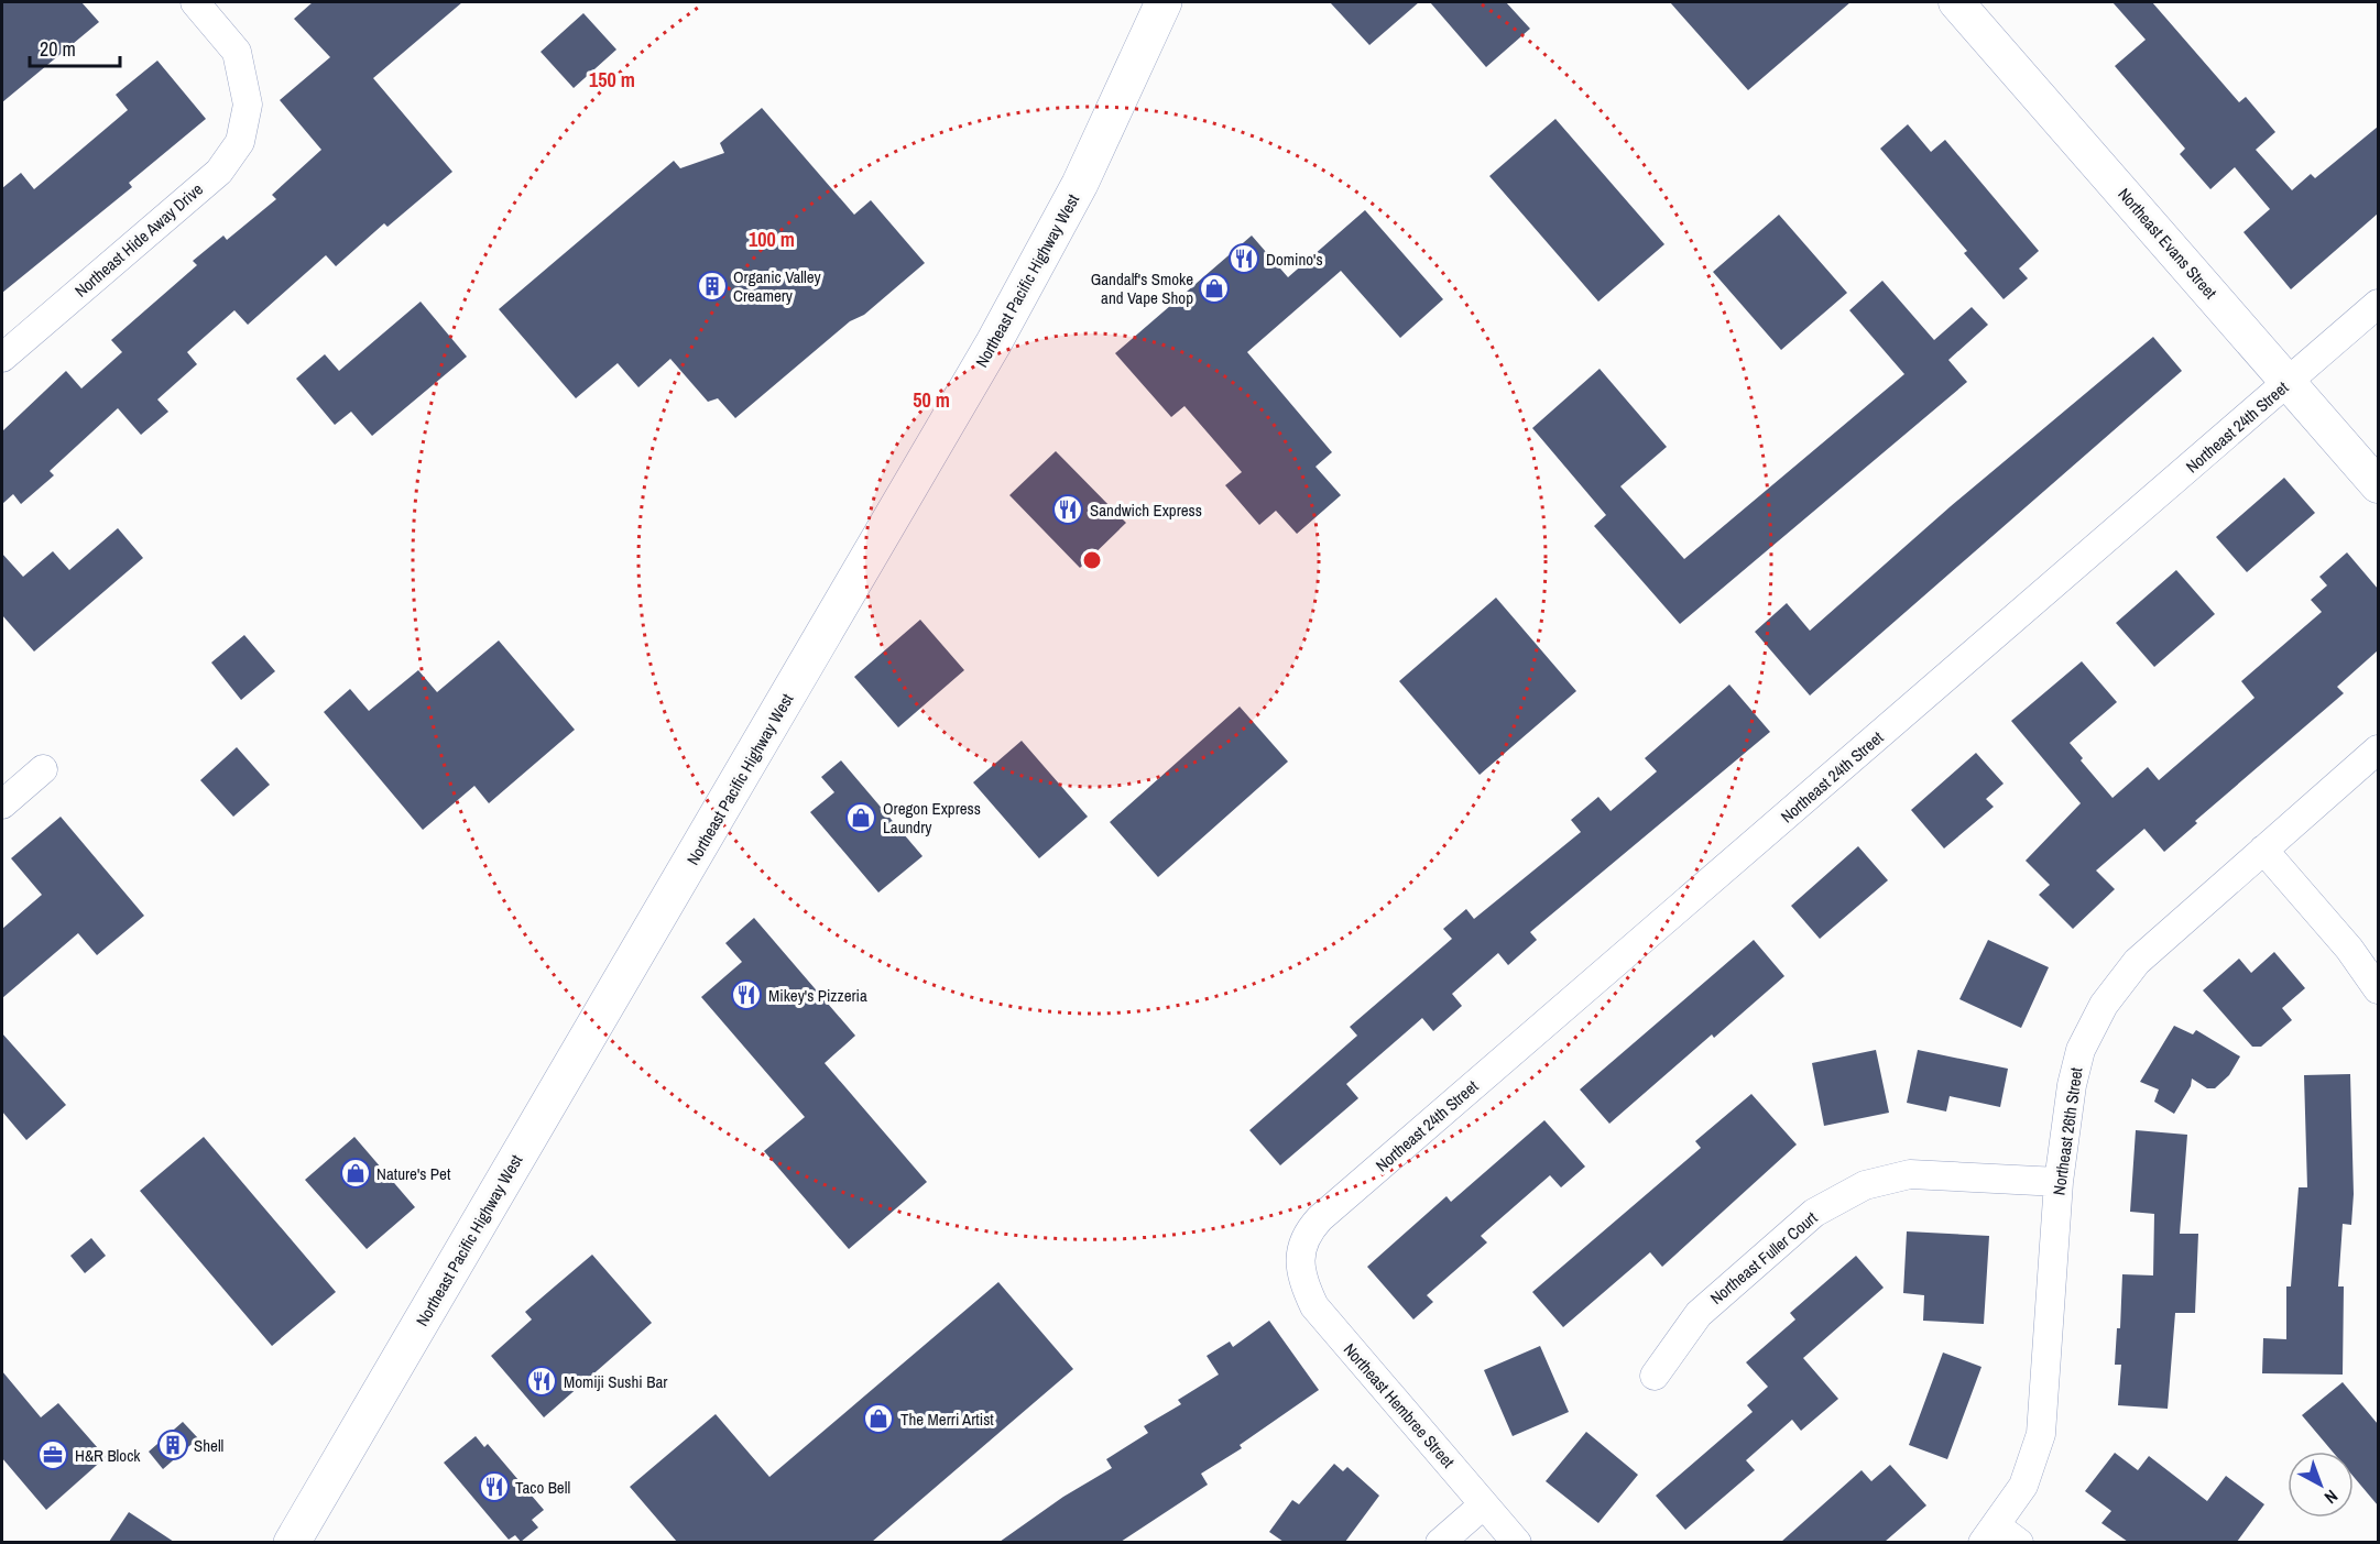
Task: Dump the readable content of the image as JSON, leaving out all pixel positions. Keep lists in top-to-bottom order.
{
  "streets": {
    "highway": ["Northeast Pacific Highway West"],
    "street": [
      "Northeast Hide Away Drive",
      "Northeast Evans Street",
      "Northeast 24th Street",
      "Northeast 26th Street",
      "Northeast Fuller Court",
      "Northeast Hembree Street"
    ]
  },
  "crossings": [
    ["Northeast Evans Street", "Northeast 24th Street"],
    ["Northeast 24th Street", "Northeast Hembree Street"],
    ["Northeast 26th Street", "Northeast Fuller Court"]
  ],
  "places": {
    "restaurant": [
      "Domino's",
      "Sandwich Express",
      "Mikey's Pizzeria",
      "Momiji Sushi Bar",
      "Taco Bell"
    ],
    "building": ["Organic Valley Creamery", "Shell"],
    "shop": [
      "Gandalf's Smoke and Vape Shop",
      "Oregon Express Laundry",
      "Nature's Pet",
      "The Merri Artist"
    ],
    "office": ["H&R Block"]
  },
  "scale_bar": "20 m",
  "north": "bottom right",
  "rings": ["150 m", "100 m", "50 m"]
}
